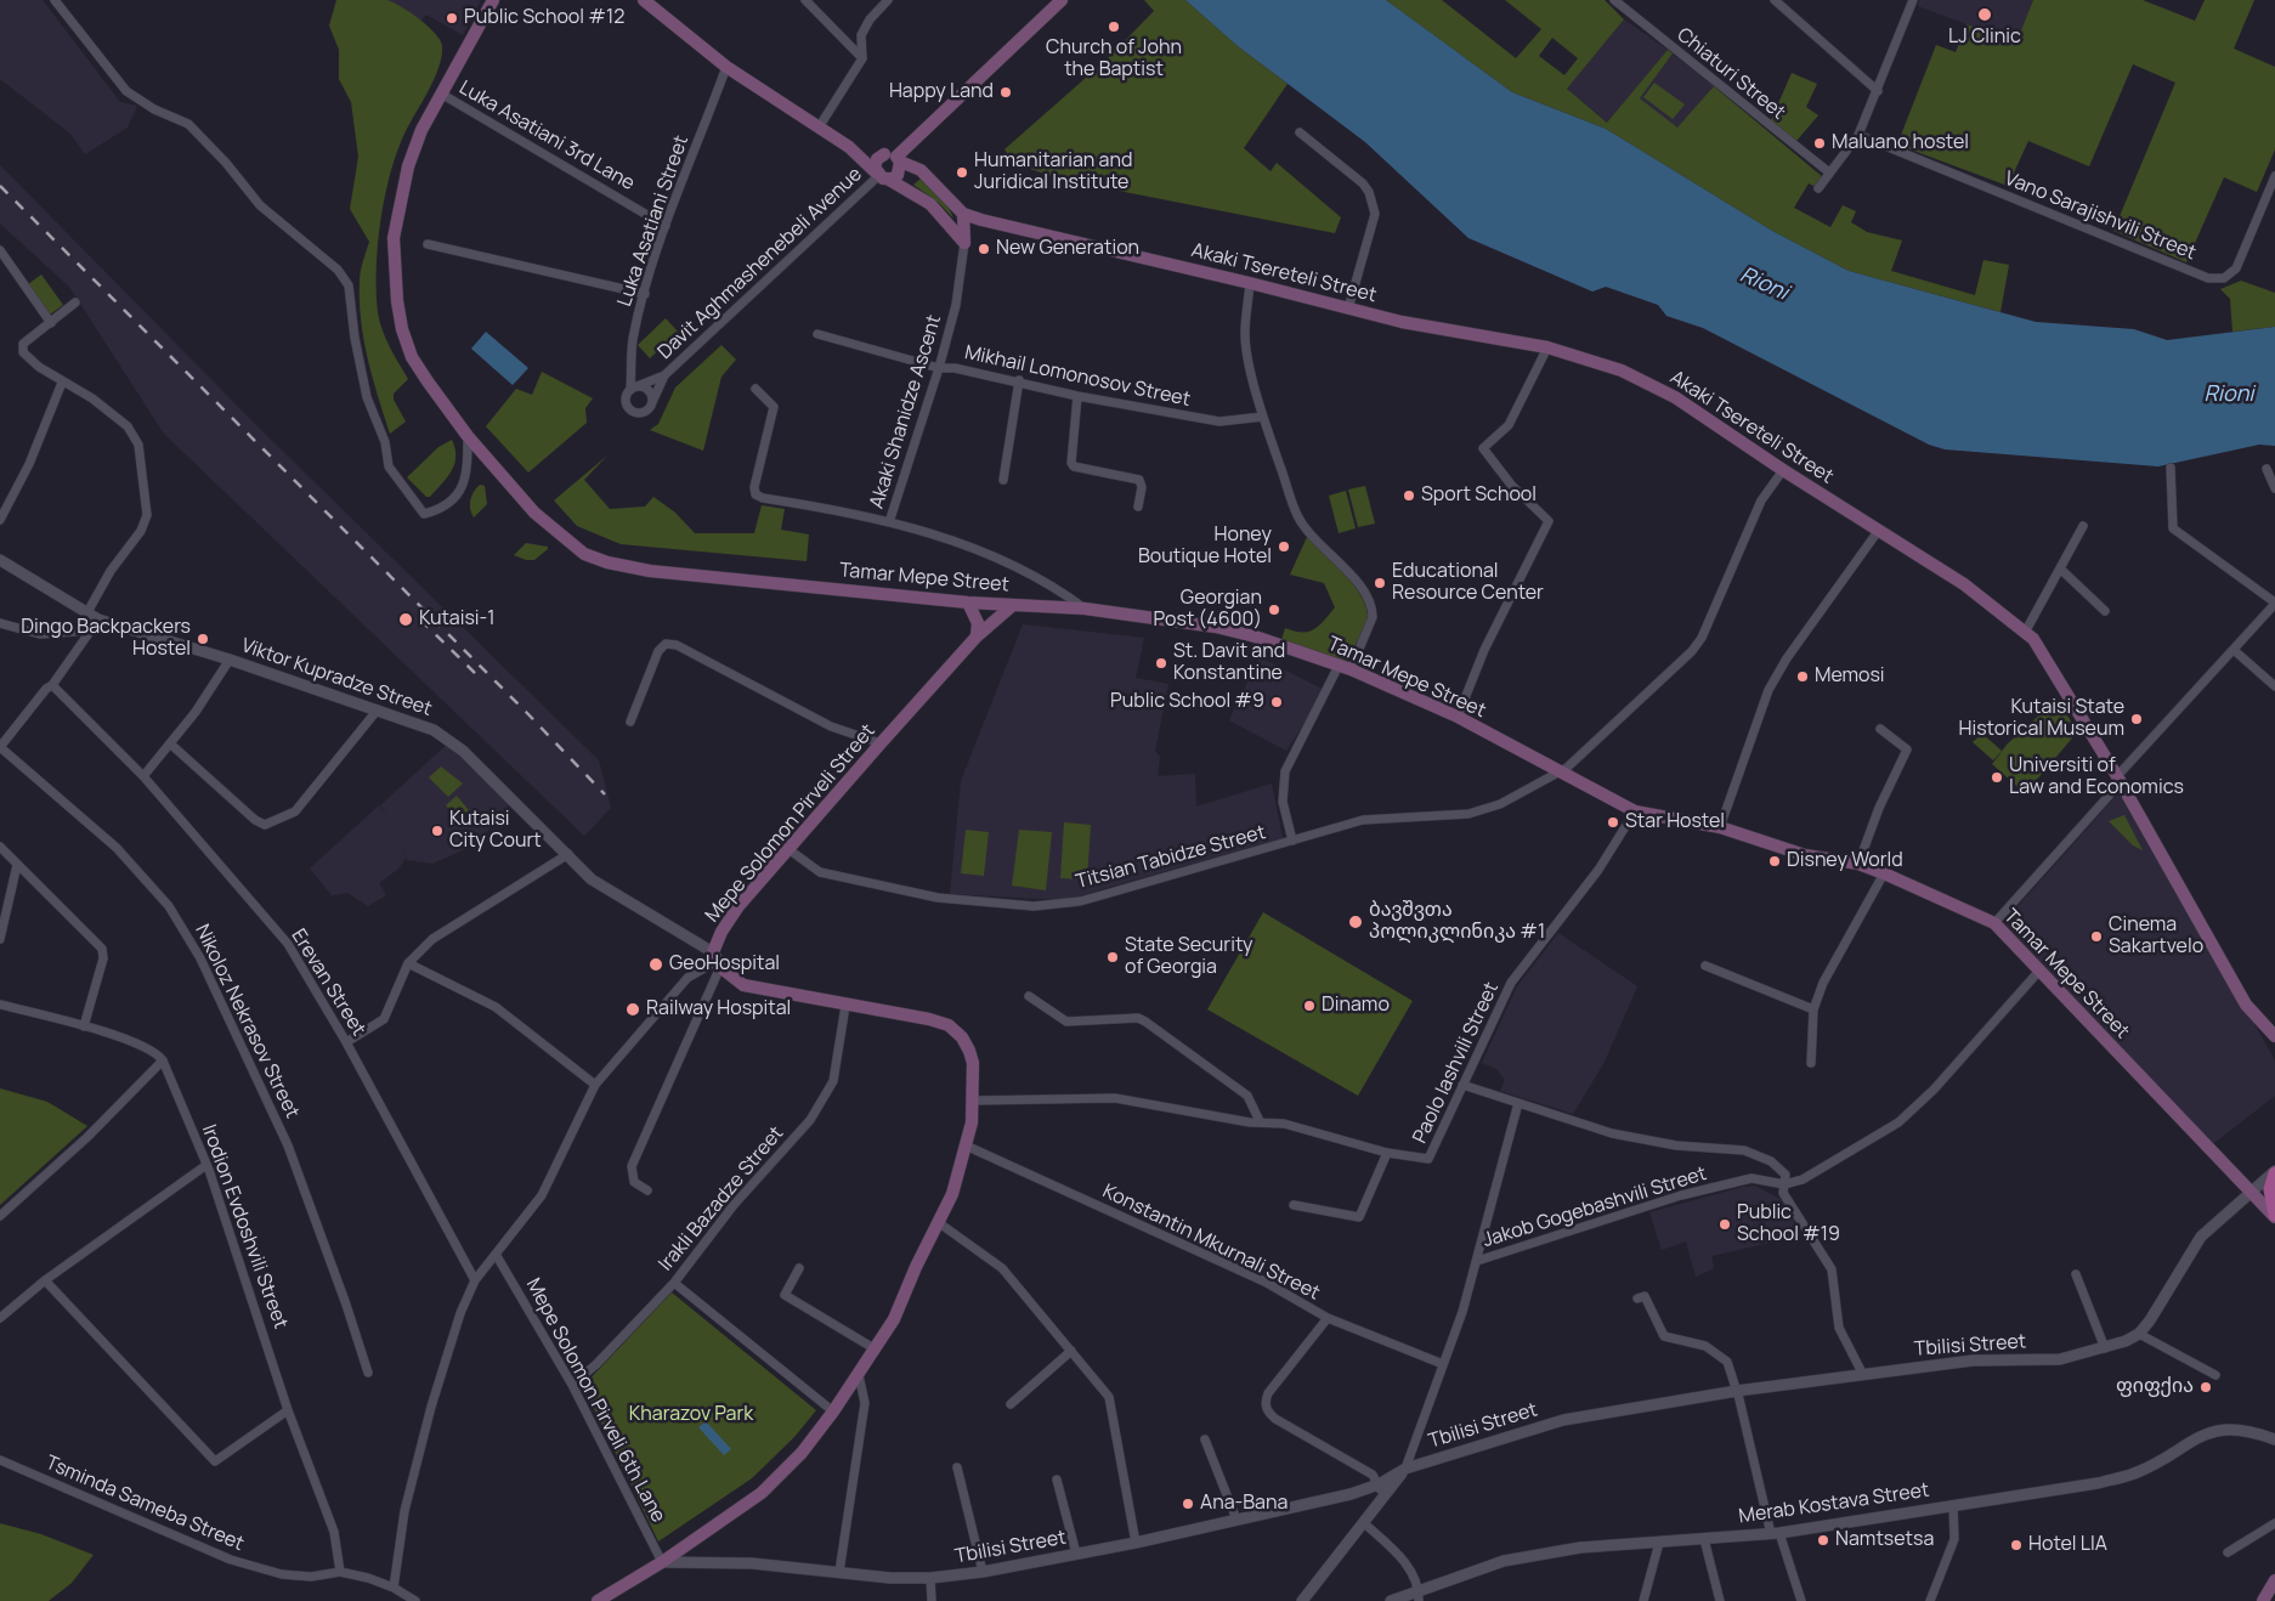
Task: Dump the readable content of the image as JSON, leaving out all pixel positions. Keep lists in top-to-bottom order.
{
  "streets": {
    "main road": ["Akaki Tsereteli Street", "Tamar Mepe Street", "Mepe Solomon Pirveli Street"],
    "street": [
      "Chiaturi Street",
      "Luka Asatiani 3rd Lane",
      "Vano Sarajishvili Street",
      "Luka Asatiani Street",
      "Davit Aghmashenebeli Avenue",
      "Mikhail Lomonosov Street",
      "Akaki Shanidze Ascent",
      "Viktor Kupradze Street",
      "Titsian Tabidze Street",
      "Erevan Street",
      "Nikoloz Nekrasov Street",
      "Paolo Iashvili Street",
      "Irakli Bazadze Street",
      "Jakob Gogebashvili Street",
      "Irodion Evdoshvili Street",
      "Konstantin Mkurnali Street",
      "Tbilisi Street",
      "Mepe Solomon Pirveli 6th Lane",
      "Tsminda Sameba Street",
      "Merab Kostava Street"
    ]
  },
  "crossings": [
    ["Luka Asatiani 3rd Lane", "Luka Asatiani Street"],
    ["Luka Asatiani 3rd Lane", "Tamar Mepe Street"],
    ["Luka Asatiani Street", "Davit Aghmashenebeli Avenue"],
    ["Akaki Tsereteli Street", "Titsian Tabidze Street"],
    ["Mikhail Lomonosov Street", "Akaki Shanidze Ascent"],
    ["Akaki Shanidze Ascent", "Tamar Mepe Street"],
    ["Tamar Mepe Street", "Mepe Solomon Pirveli Street"],
    ["Tamar Mepe Street", "Titsian Tabidze Street"],
    ["Tamar Mepe Street", "Paolo Iashvili Street"],
    ["Viktor Kupradze Street", "Mepe Solomon Pirveli Street"],
    ["Mepe Solomon Pirveli Street", "Titsian Tabidze Street"],
    ["Irakli Bazadze Street", "Mepe Solomon Pirveli 6th Lane"],
    ["Jakob Gogebashvili Street", "Konstantin Mkurnali Street"],
    ["Jakob Gogebashvili Street", "Tbilisi Street"],
    ["Irodion Evdoshvili Street", "Tsminda Sameba Street"],
    ["Tbilisi Street", "Mepe Solomon Pirveli 6th Lane"]
  ],
  "water": ["Rioni"],
  "parks": ["Kharazov Park"],
  "places": [
    "LJ Clinic",
    "Public School #12",
    "Church of John the Baptist",
    "Happy Land",
    "Maluano hostel",
    "Humanitarian and Juridical Institute",
    "New Generation",
    "Sport School",
    "Honey Boutique Hotel",
    "Educational Resource Center",
    "Georgian Post (4600)",
    "Kutaisi-1",
    "Dingo Backpackers Hostel",
    "St. Davit and Konstantine",
    "Memosi",
    "Public School #9",
    "Kutaisi State Historical Museum",
    "Universiti of Law and Economics",
    "Star Hostel",
    "Kutaisi City Court",
    "Disney World",
    "ბავშვთა პოლიკლინიკა #1",
    "Cinema Sakartvelo",
    "State Security of Georgia",
    "GeoHospital",
    "Dinamo",
    "Railway Hospital",
    "Public School #19",
    "ფიფქია",
    "Ana-Bana",
    "Namtsetsa",
    "Hotel LIA"
  ]
}
